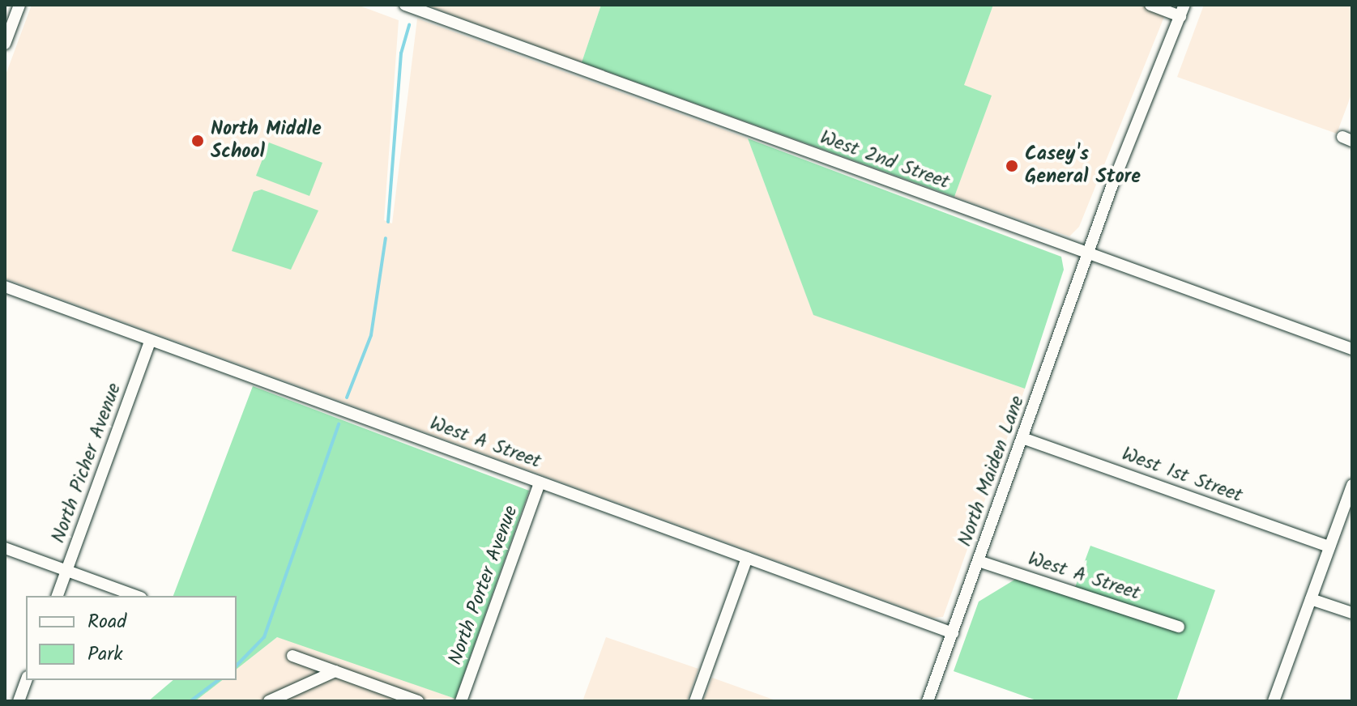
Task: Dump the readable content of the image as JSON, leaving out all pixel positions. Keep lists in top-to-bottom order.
{
  "streets": {
    "street": [
      "West 2nd Street",
      "West A Street",
      "North Picher Avenue",
      "North Maiden Lane",
      "West 1st Street",
      "North Porter Avenue"
    ]
  },
  "crossings": [
    ["West 2nd Street", "North Maiden Lane"],
    ["West A Street", "North Picher Avenue"],
    ["West A Street", "North Maiden Lane"],
    ["West A Street", "North Porter Avenue"],
    ["North Maiden Lane", "West 1st Street"]
  ],
  "places": ["North Middle School", "Casey's General Store"],
  "legend": ["Road", "Park"]
}
